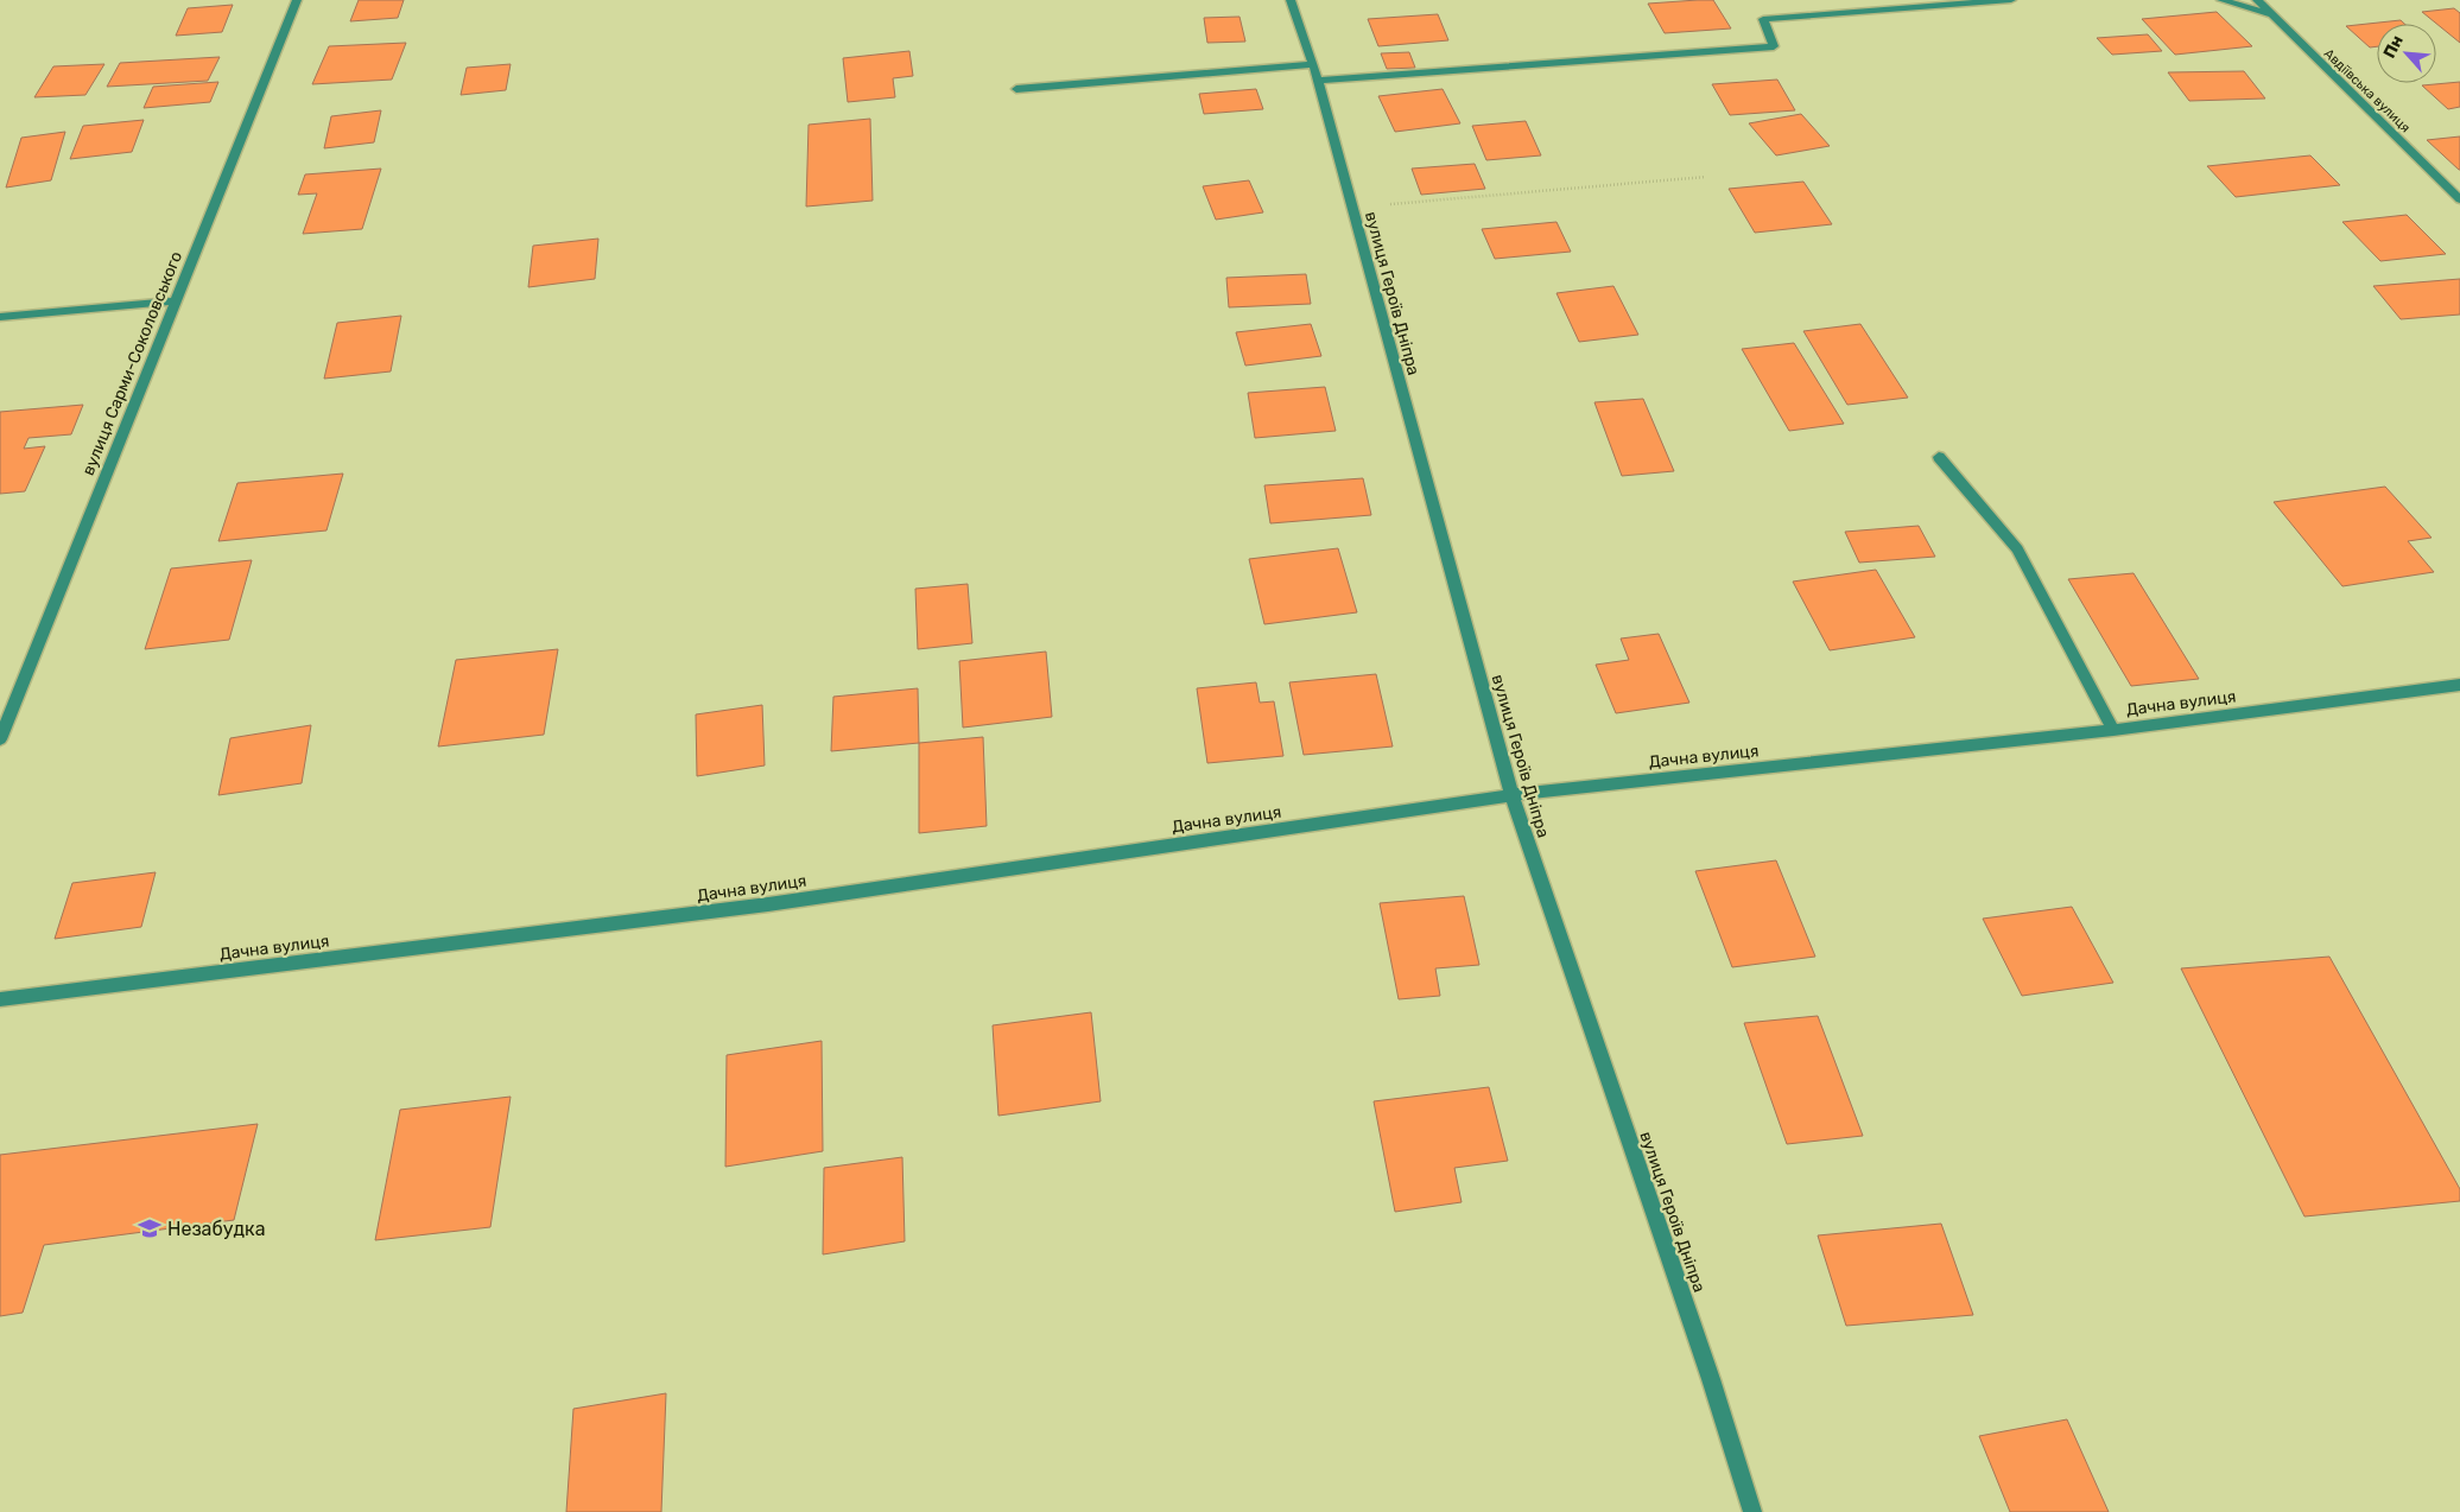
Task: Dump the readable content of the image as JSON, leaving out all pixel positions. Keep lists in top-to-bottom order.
{
  "streets": {
    "street": [
      "Авдіївська вулиця",
      "вулиця Героїв Дніпра",
      "вулиця Сарми-Соколовського",
      "Дачна вулиця"
    ]
  },
  "crossings": [
    ["вулиця Героїв Дніпра", "Дачна вулиця"]
  ],
  "places": {
    "school or university": ["Незабудка"]
  },
  "north": "top left"
}
